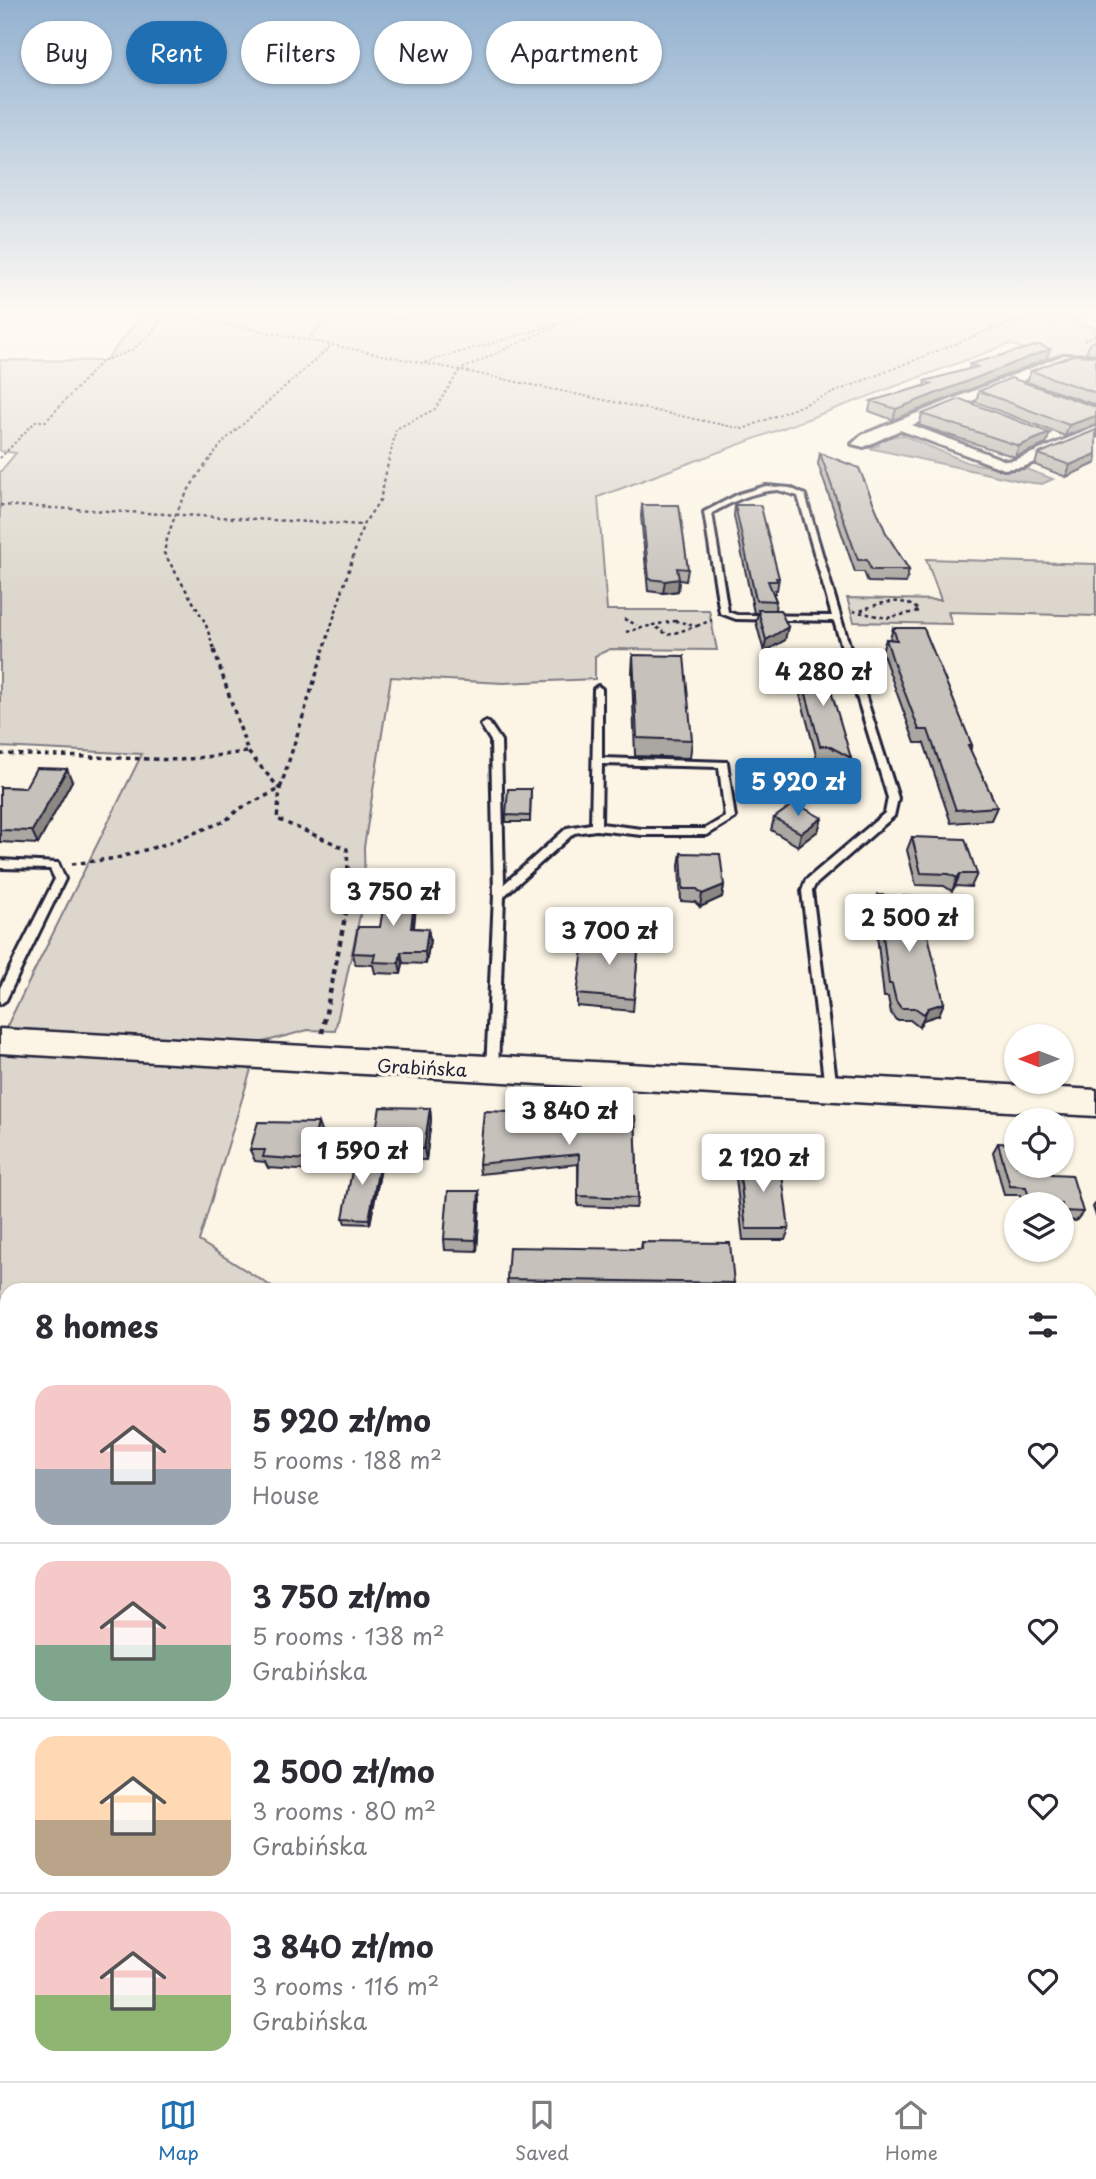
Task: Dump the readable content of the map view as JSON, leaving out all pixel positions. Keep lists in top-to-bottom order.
{
  "streets": {
    "street": ["Grabińska"]
  },
  "north": "left",
  "page": {
    "chip": [
      "Buy",
      "Rent",
      "Filters",
      "New",
      "Apartment"
    ],
    "price": [
      "4 280 zł",
      "5 920 zł",
      "3 750 zł",
      "2 500 zł",
      "3 700 zł",
      "3 840 zł",
      "1 590 zł",
      "2 120 zł"
    ],
    "heading": "8 homes",
    "list": [
      {
        "name": "5 920 zł/mo",
        "note": "5 rooms · 188 m² · House"
      },
      {
        "name": "3 750 zł/mo",
        "note": "5 rooms · 138 m² · Grabińska"
      },
      {
        "name": "2 500 zł/mo",
        "note": "3 rooms · 80 m² · Grabińska"
      },
      {
        "name": "3 840 zł/mo",
        "note": "3 rooms · 116 m² · Grabińska"
      }
    ],
    "tabs": ["Map", "Saved", "Home"]
  }
}
